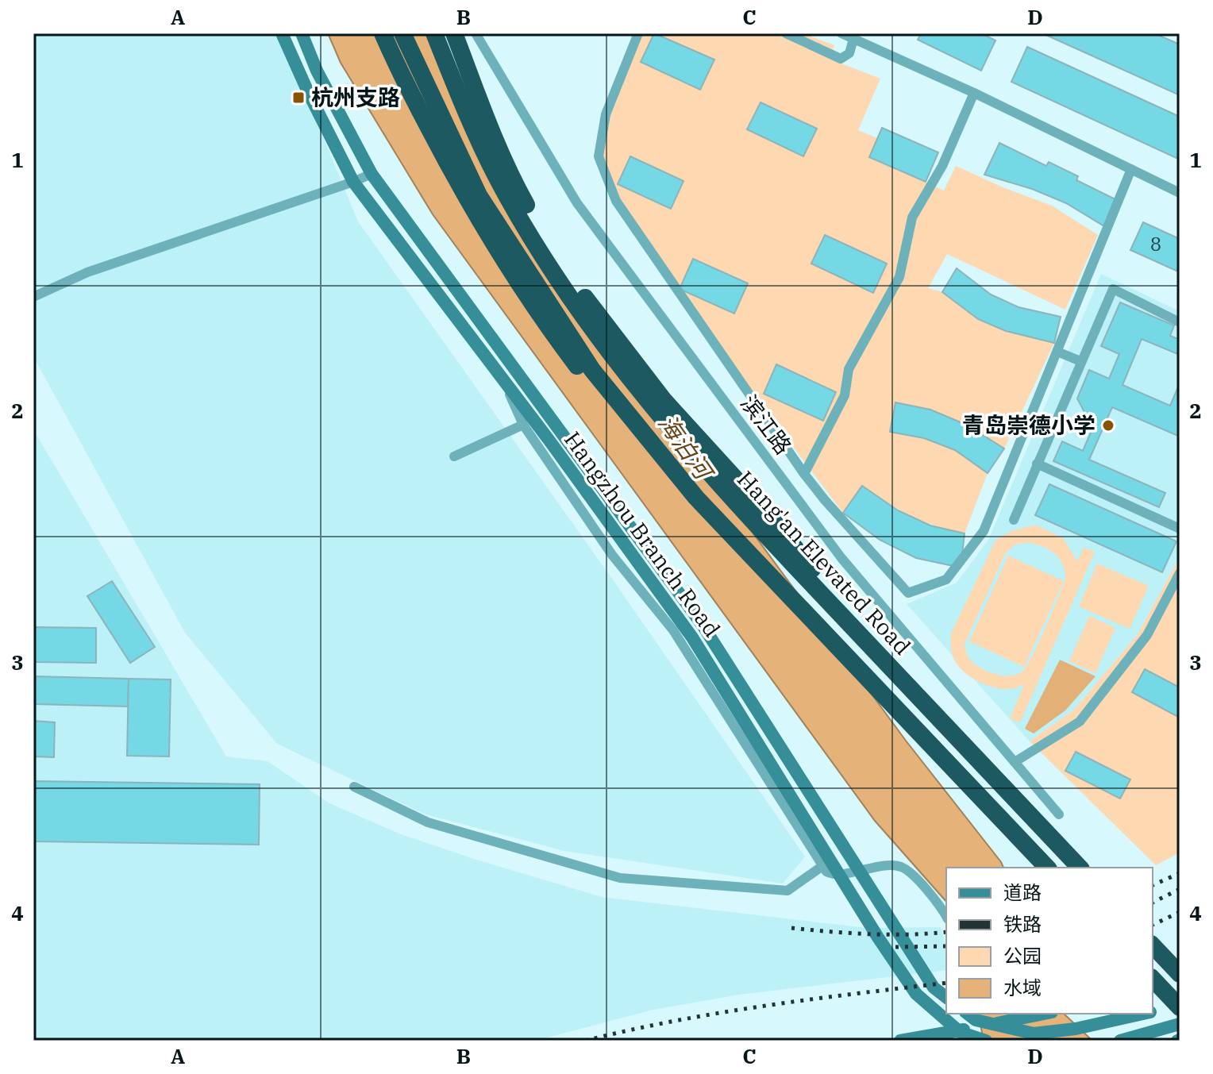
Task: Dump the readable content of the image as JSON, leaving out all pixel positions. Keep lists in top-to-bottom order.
{
  "streets": {
    "highway": ["Hang'an Elevated Road"],
    "main road": ["Hangzhou Branch Road"],
    "street": ["滨江路"]
  },
  "water": ["海泊河"],
  "places": {
    "transit": ["杭州支路"],
    "other": ["青岛崇德小学"]
  },
  "house_numbers": ["8"],
  "legend": [
    "道路",
    "铁路",
    "公园",
    "水域"
  ],
  "grid": {
    "columns": [
      "A",
      "B",
      "C",
      "D"
    ],
    "rows": [
      "1",
      "2",
      "3",
      "4"
    ]
  }
}
